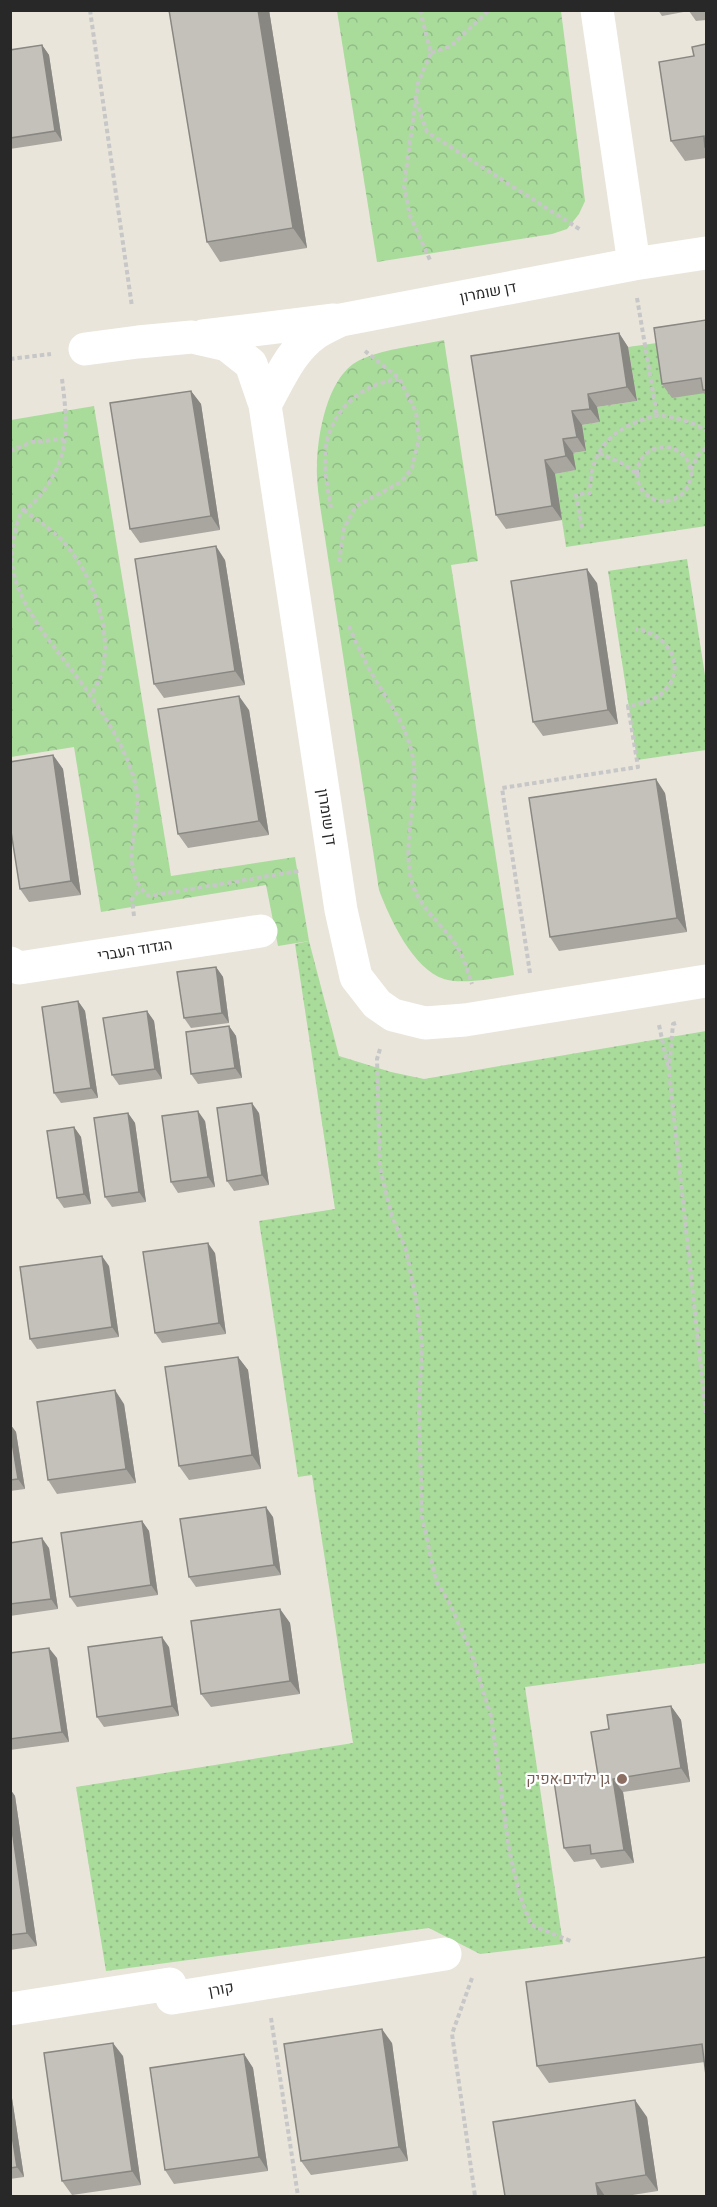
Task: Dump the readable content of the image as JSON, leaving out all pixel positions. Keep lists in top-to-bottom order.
{
  "streets": {
    "street": ["דן שומרון", "הגדוד העברי", "קורן"]
  },
  "places": ["גן ילדים אפיק"]
}
